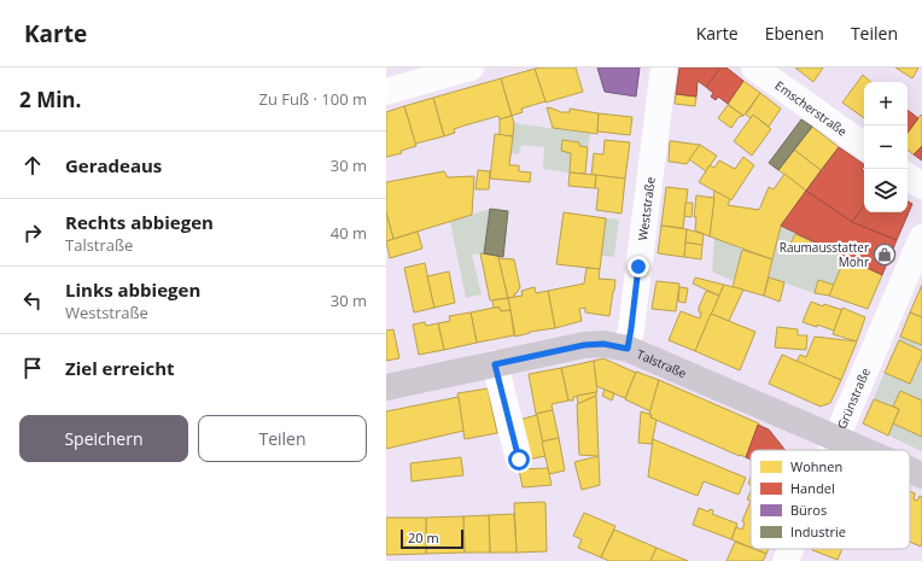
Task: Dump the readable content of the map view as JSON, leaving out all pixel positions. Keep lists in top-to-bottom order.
{
  "streets": {
    "main road": ["Talstraße"],
    "street": ["Emscherstraße", "Weststraße", "Grünstraße"]
  },
  "crossings": [
    ["Weststraße", "Talstraße"],
    ["Talstraße", "Grünstraße"]
  ],
  "places": {
    "shop": ["Raumausstatter Mohr"]
  },
  "legend": [
    "Wohnen",
    "Handel",
    "Büros",
    "Industrie"
  ],
  "scale_bar": "20 m",
  "page": {
    "header": "Karte",
    "nav": ["Karte", "Ebenen", "Teilen"],
    "heading": ["2 Min.", "Zu Fuß · 100 m"],
    "map_buttons": ["+", "−"],
    "list": [
      ["Geradeaus", "30 m"],
      ["Rechts abbiegen", "Talstraße", "40 m"],
      ["Links abbiegen", "Weststraße", "30 m"],
      "Ziel erreicht"
    ],
    "buttons": ["Speichern", "Teilen"],
    "scale": "20 m"
  }
}
